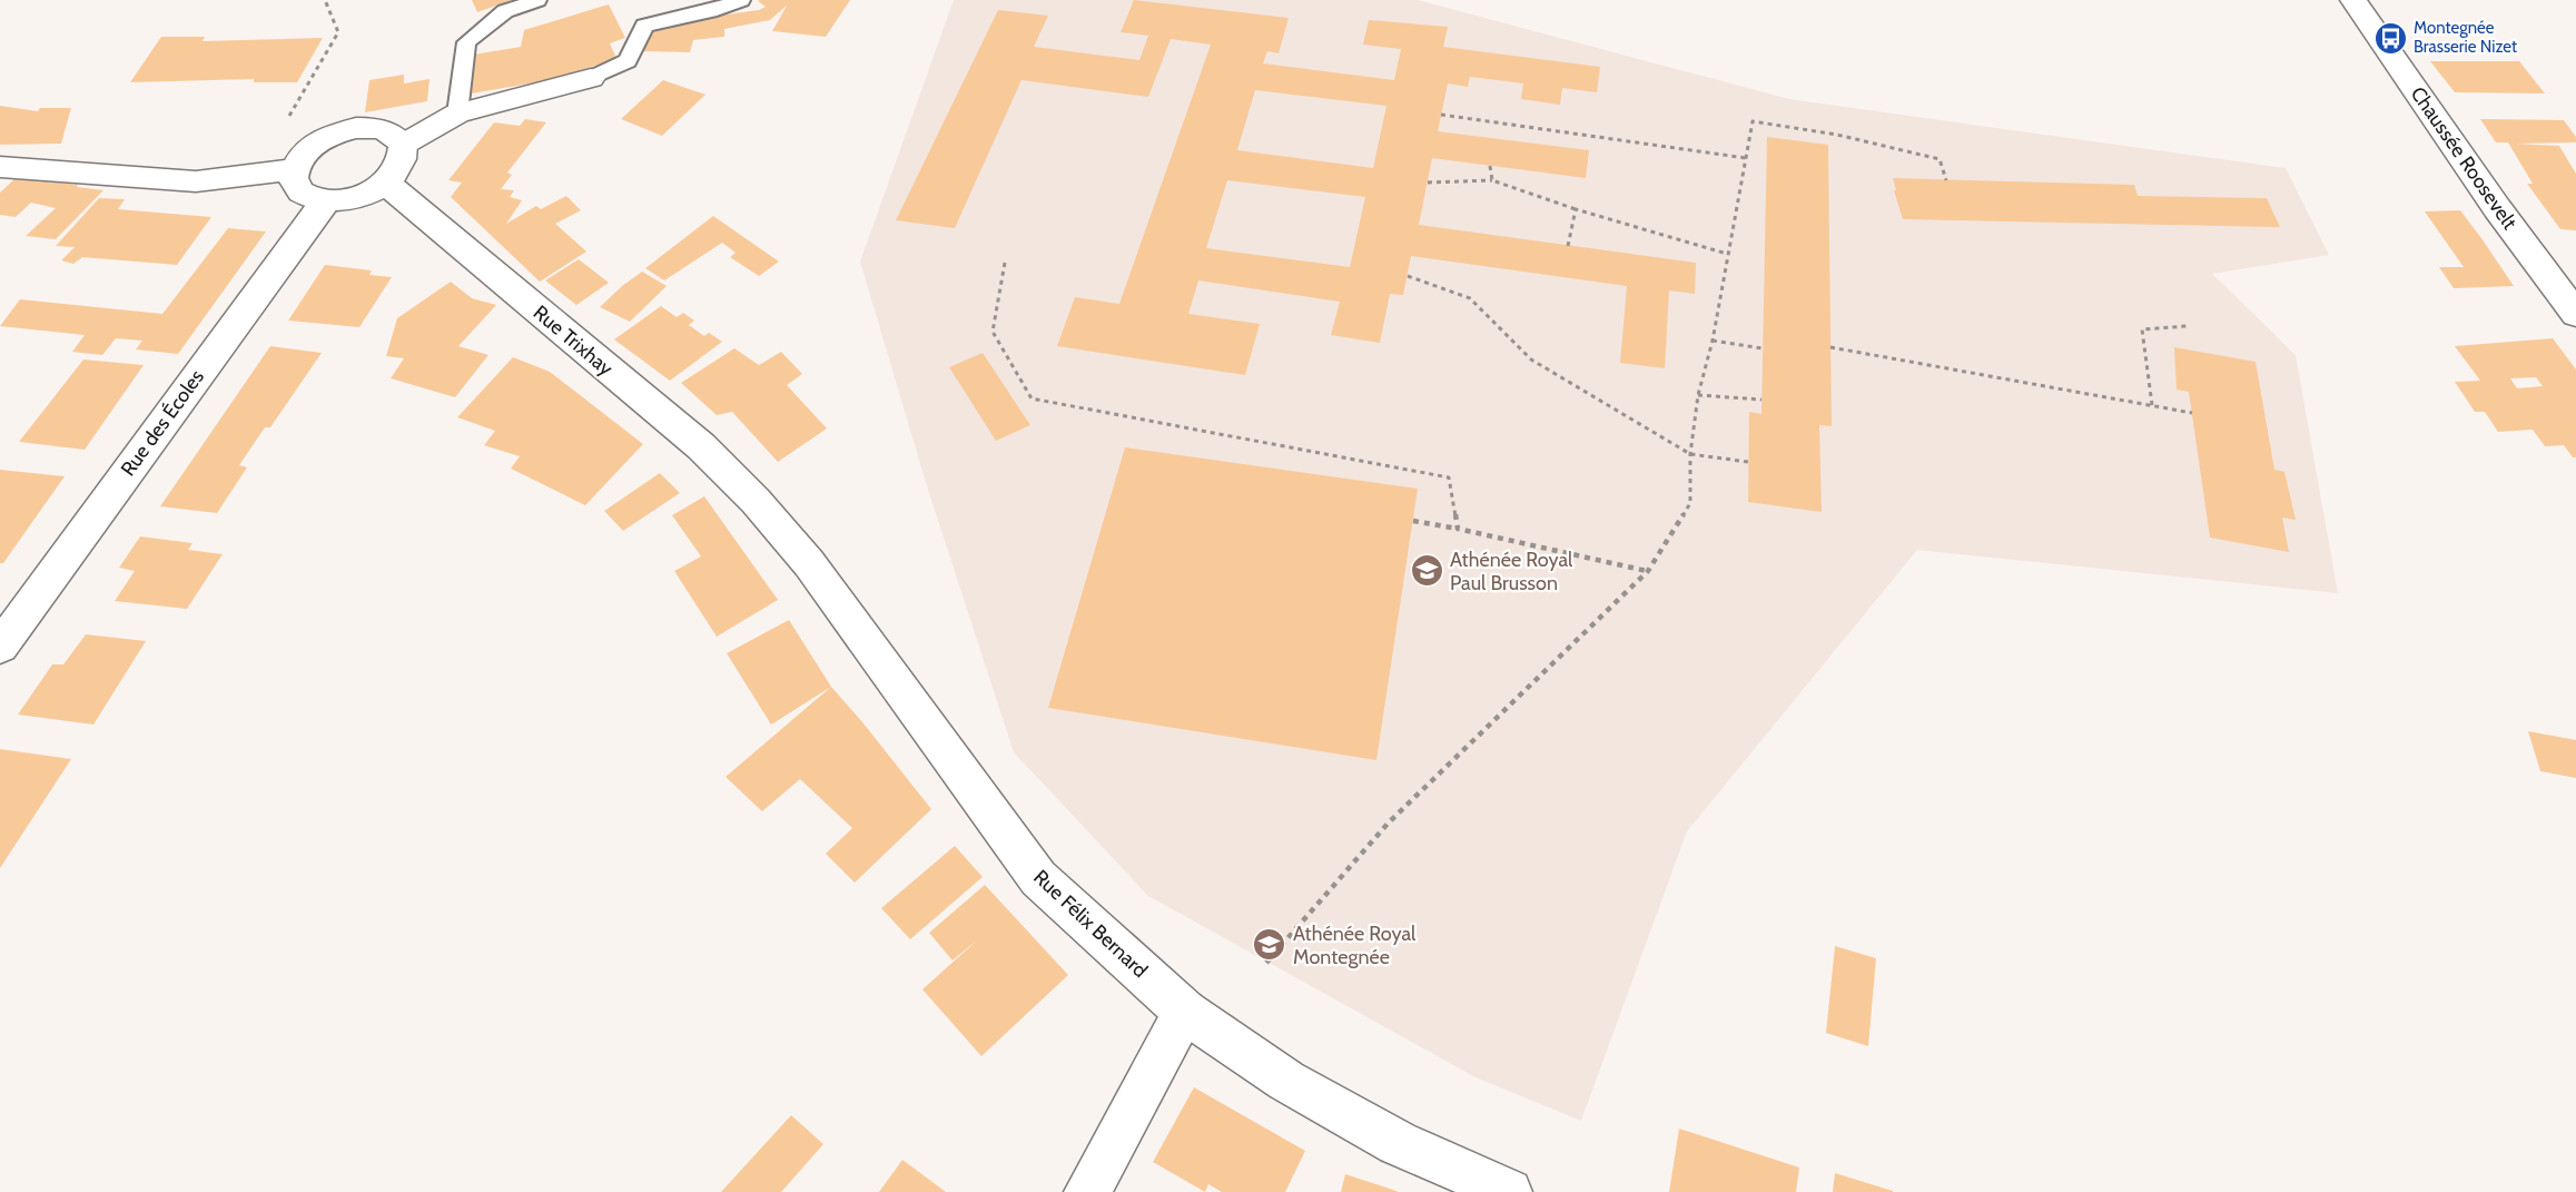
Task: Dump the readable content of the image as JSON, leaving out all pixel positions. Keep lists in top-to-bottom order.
{
  "streets": {
    "street": [
      "Chaussée Roosevelt",
      "Rue Trixhay",
      "Rue des Écoles",
      "Rue Félix Bernard"
    ]
  },
  "crossings": [
    ["Rue Trixhay", "Rue des Écoles"],
    ["Rue Trixhay", "Rue Félix Bernard"]
  ],
  "places": {
    "bus stop": ["Montegnée Brasserie Nizet"],
    "school or university": ["Athénée Royal Paul Brusson", "Athénée Royal Montegnée"]
  }
}
